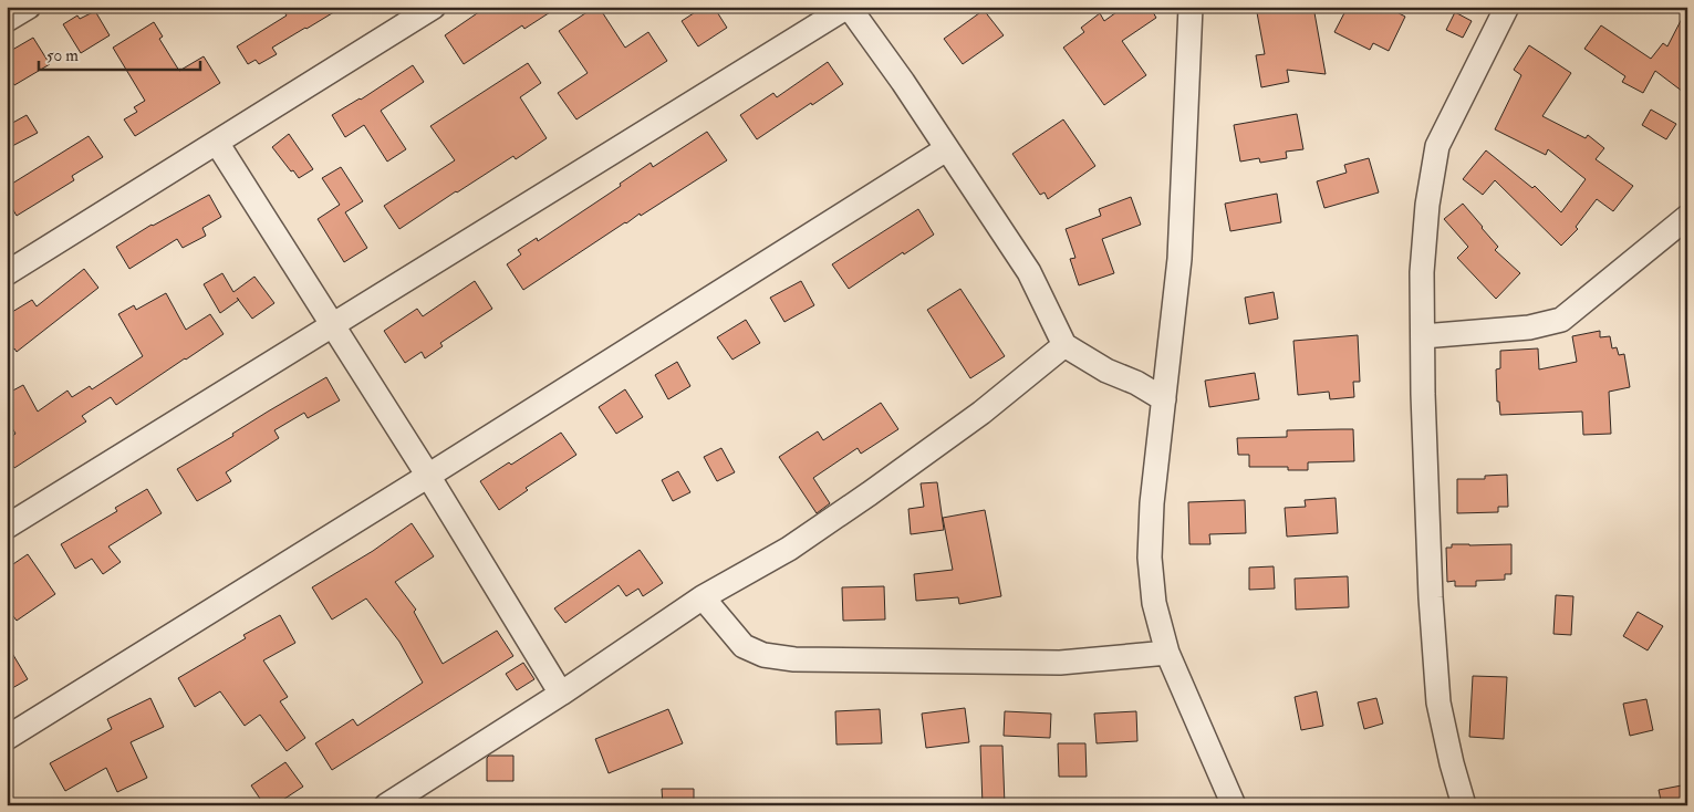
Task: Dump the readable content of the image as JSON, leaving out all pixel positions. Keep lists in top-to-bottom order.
{
  "scale_bar": "50 m"
}
